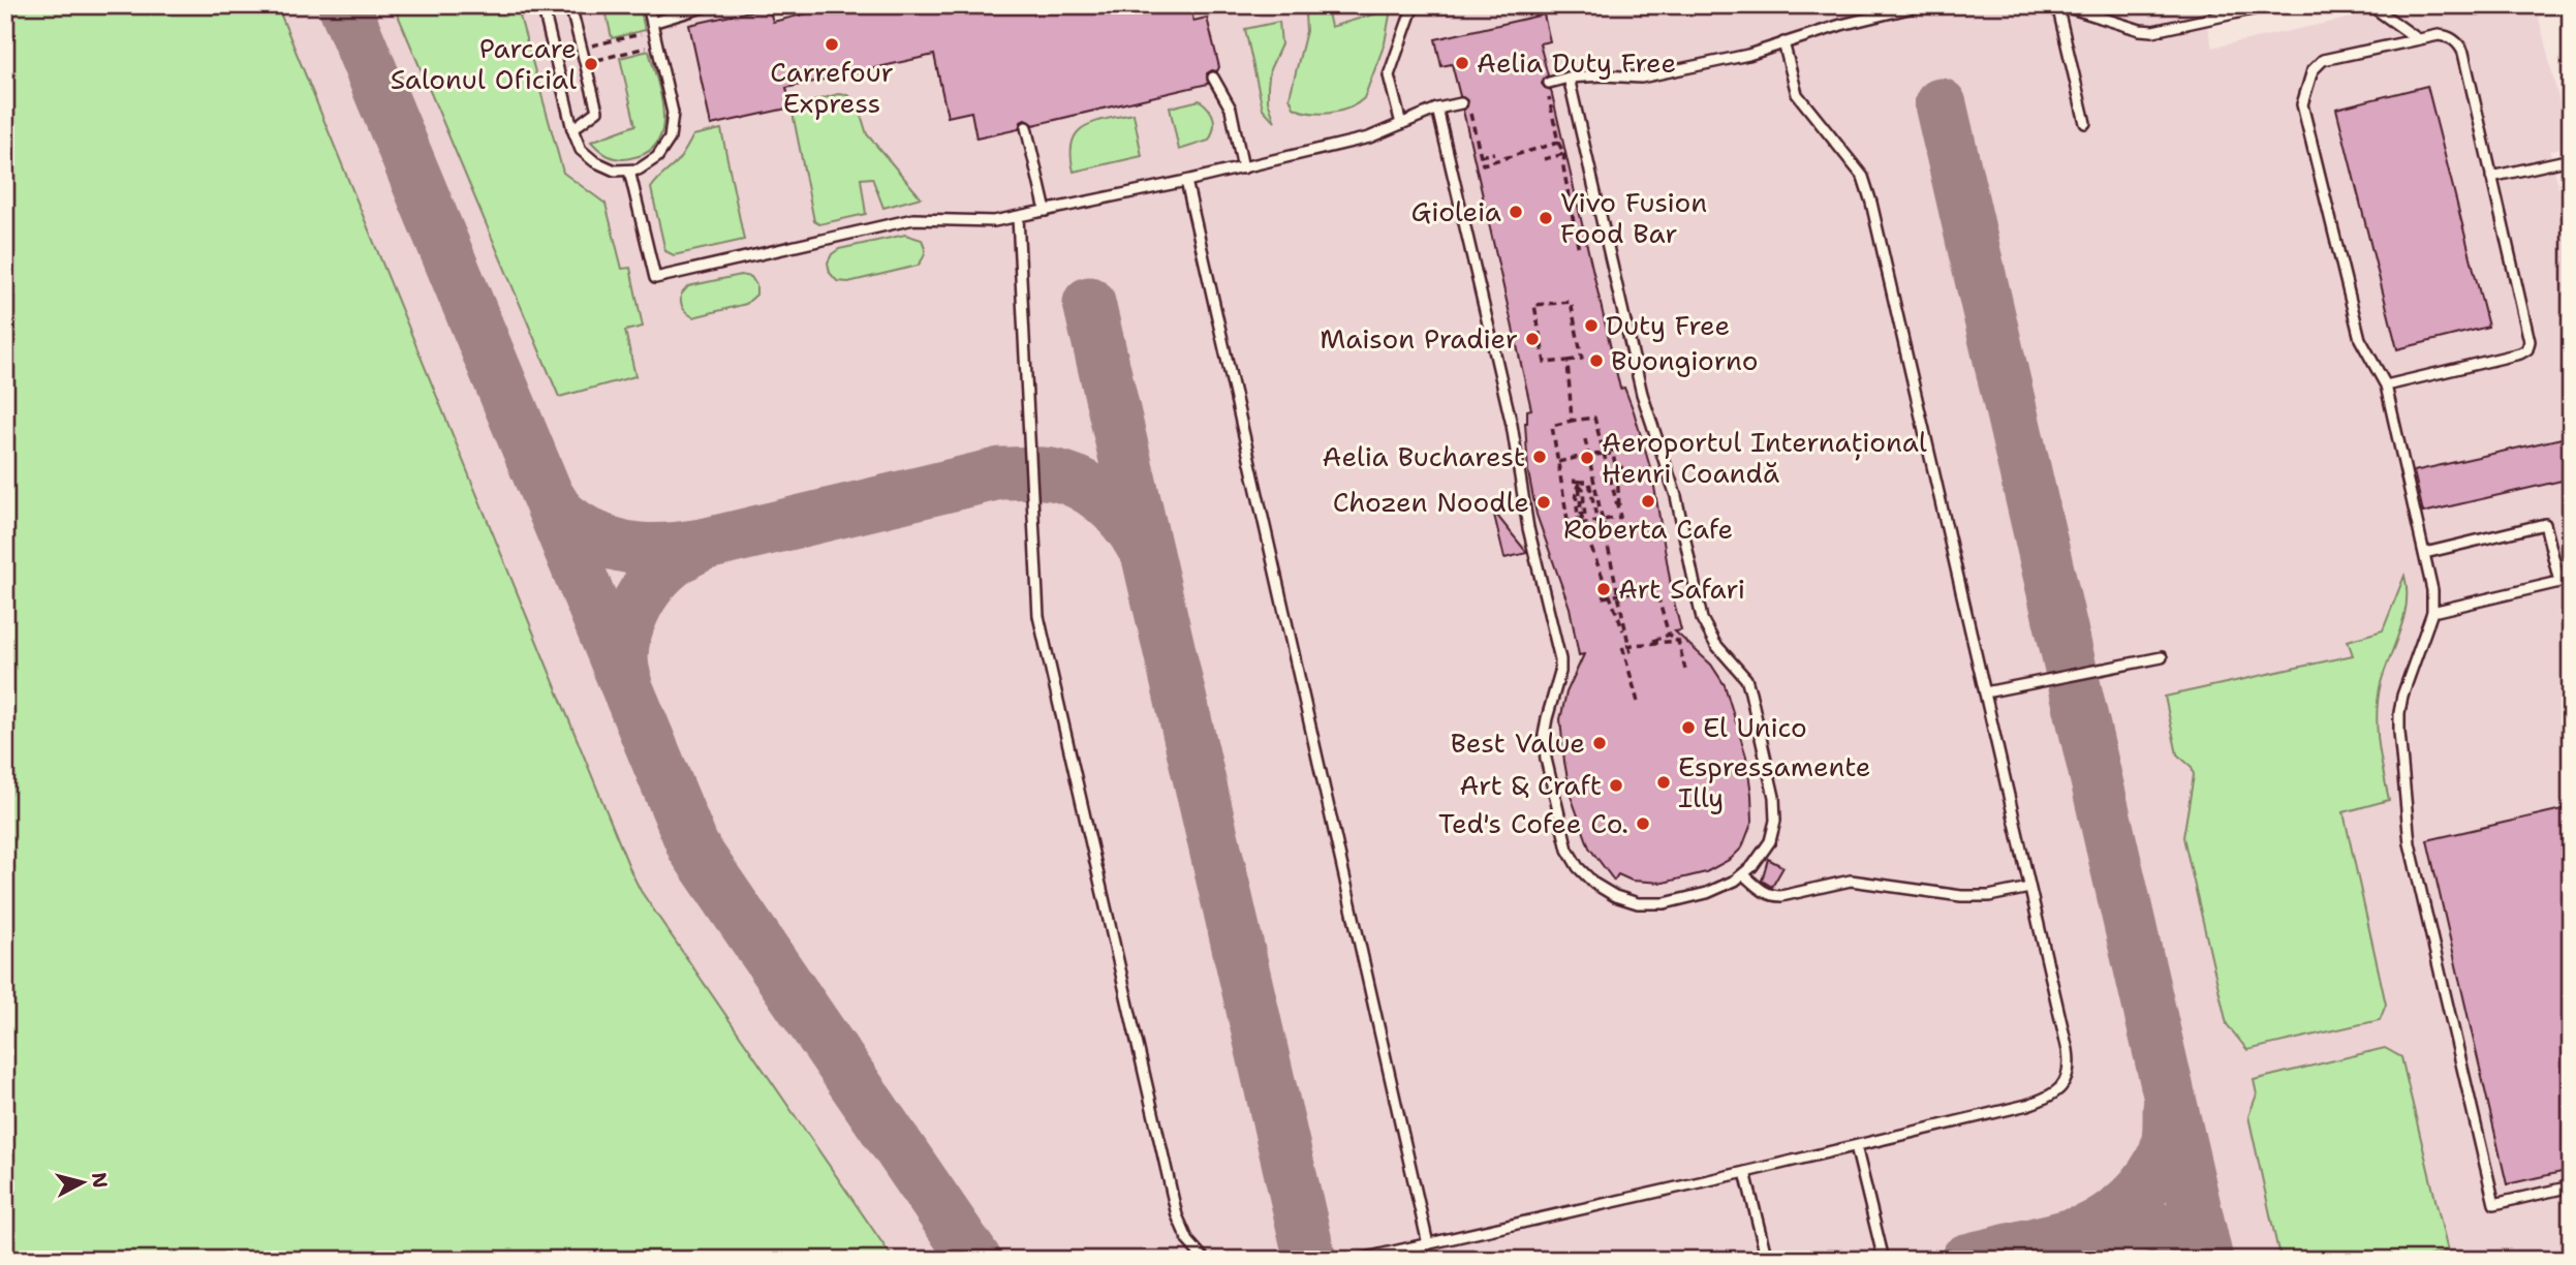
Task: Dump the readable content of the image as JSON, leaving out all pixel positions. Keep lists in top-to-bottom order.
{
  "places": [
    "Carrefour Express",
    "Aelia Duty Free",
    "Parcare Salonul Oficial",
    "Gioleia",
    "Vivo Fusion Food Bar",
    "Duty Free",
    "Maison Pradier",
    "Buongiorno",
    "Aelia Bucharest",
    "Aeroportul Internațional Henri Coandă",
    "Roberta Cafe",
    "Chozen Noodle",
    "Art Safari",
    "El Unico",
    "Best Value",
    "Espressamente Illy",
    "Art & Craft",
    "Ted's Cofee Co."
  ],
  "north": "right"
}
